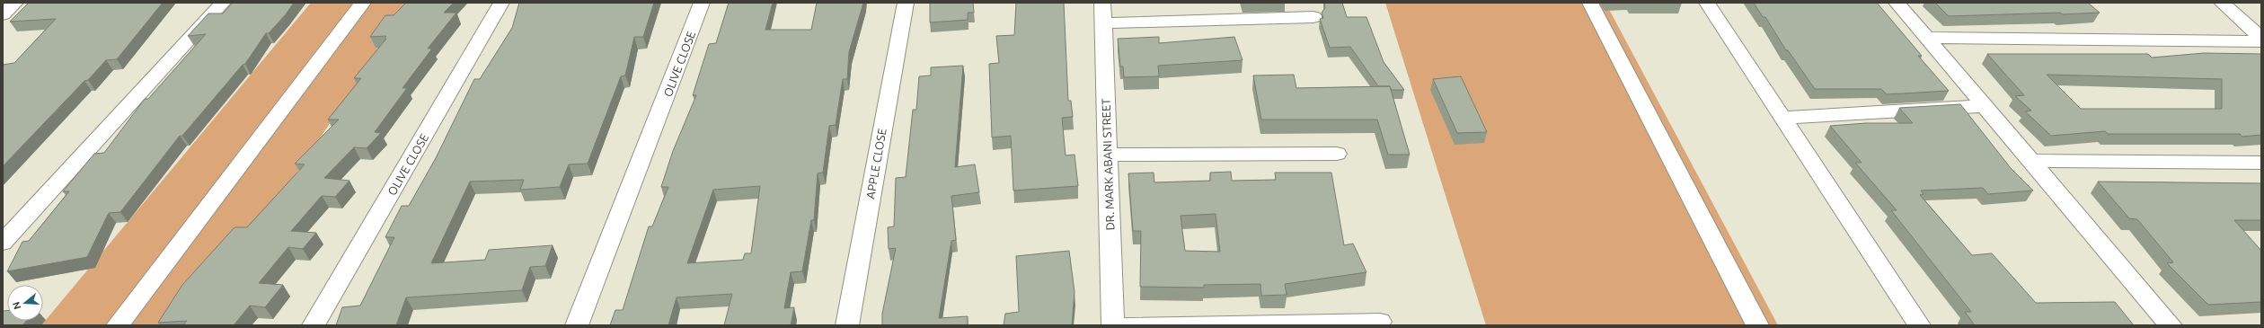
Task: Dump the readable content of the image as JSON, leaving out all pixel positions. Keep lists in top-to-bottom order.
{
  "streets": {
    "street": ["OLIVE CLOSE", "APPLE CLOSE", "DR. MARK ABANI STREET"]
  },
  "north": "left"
}
